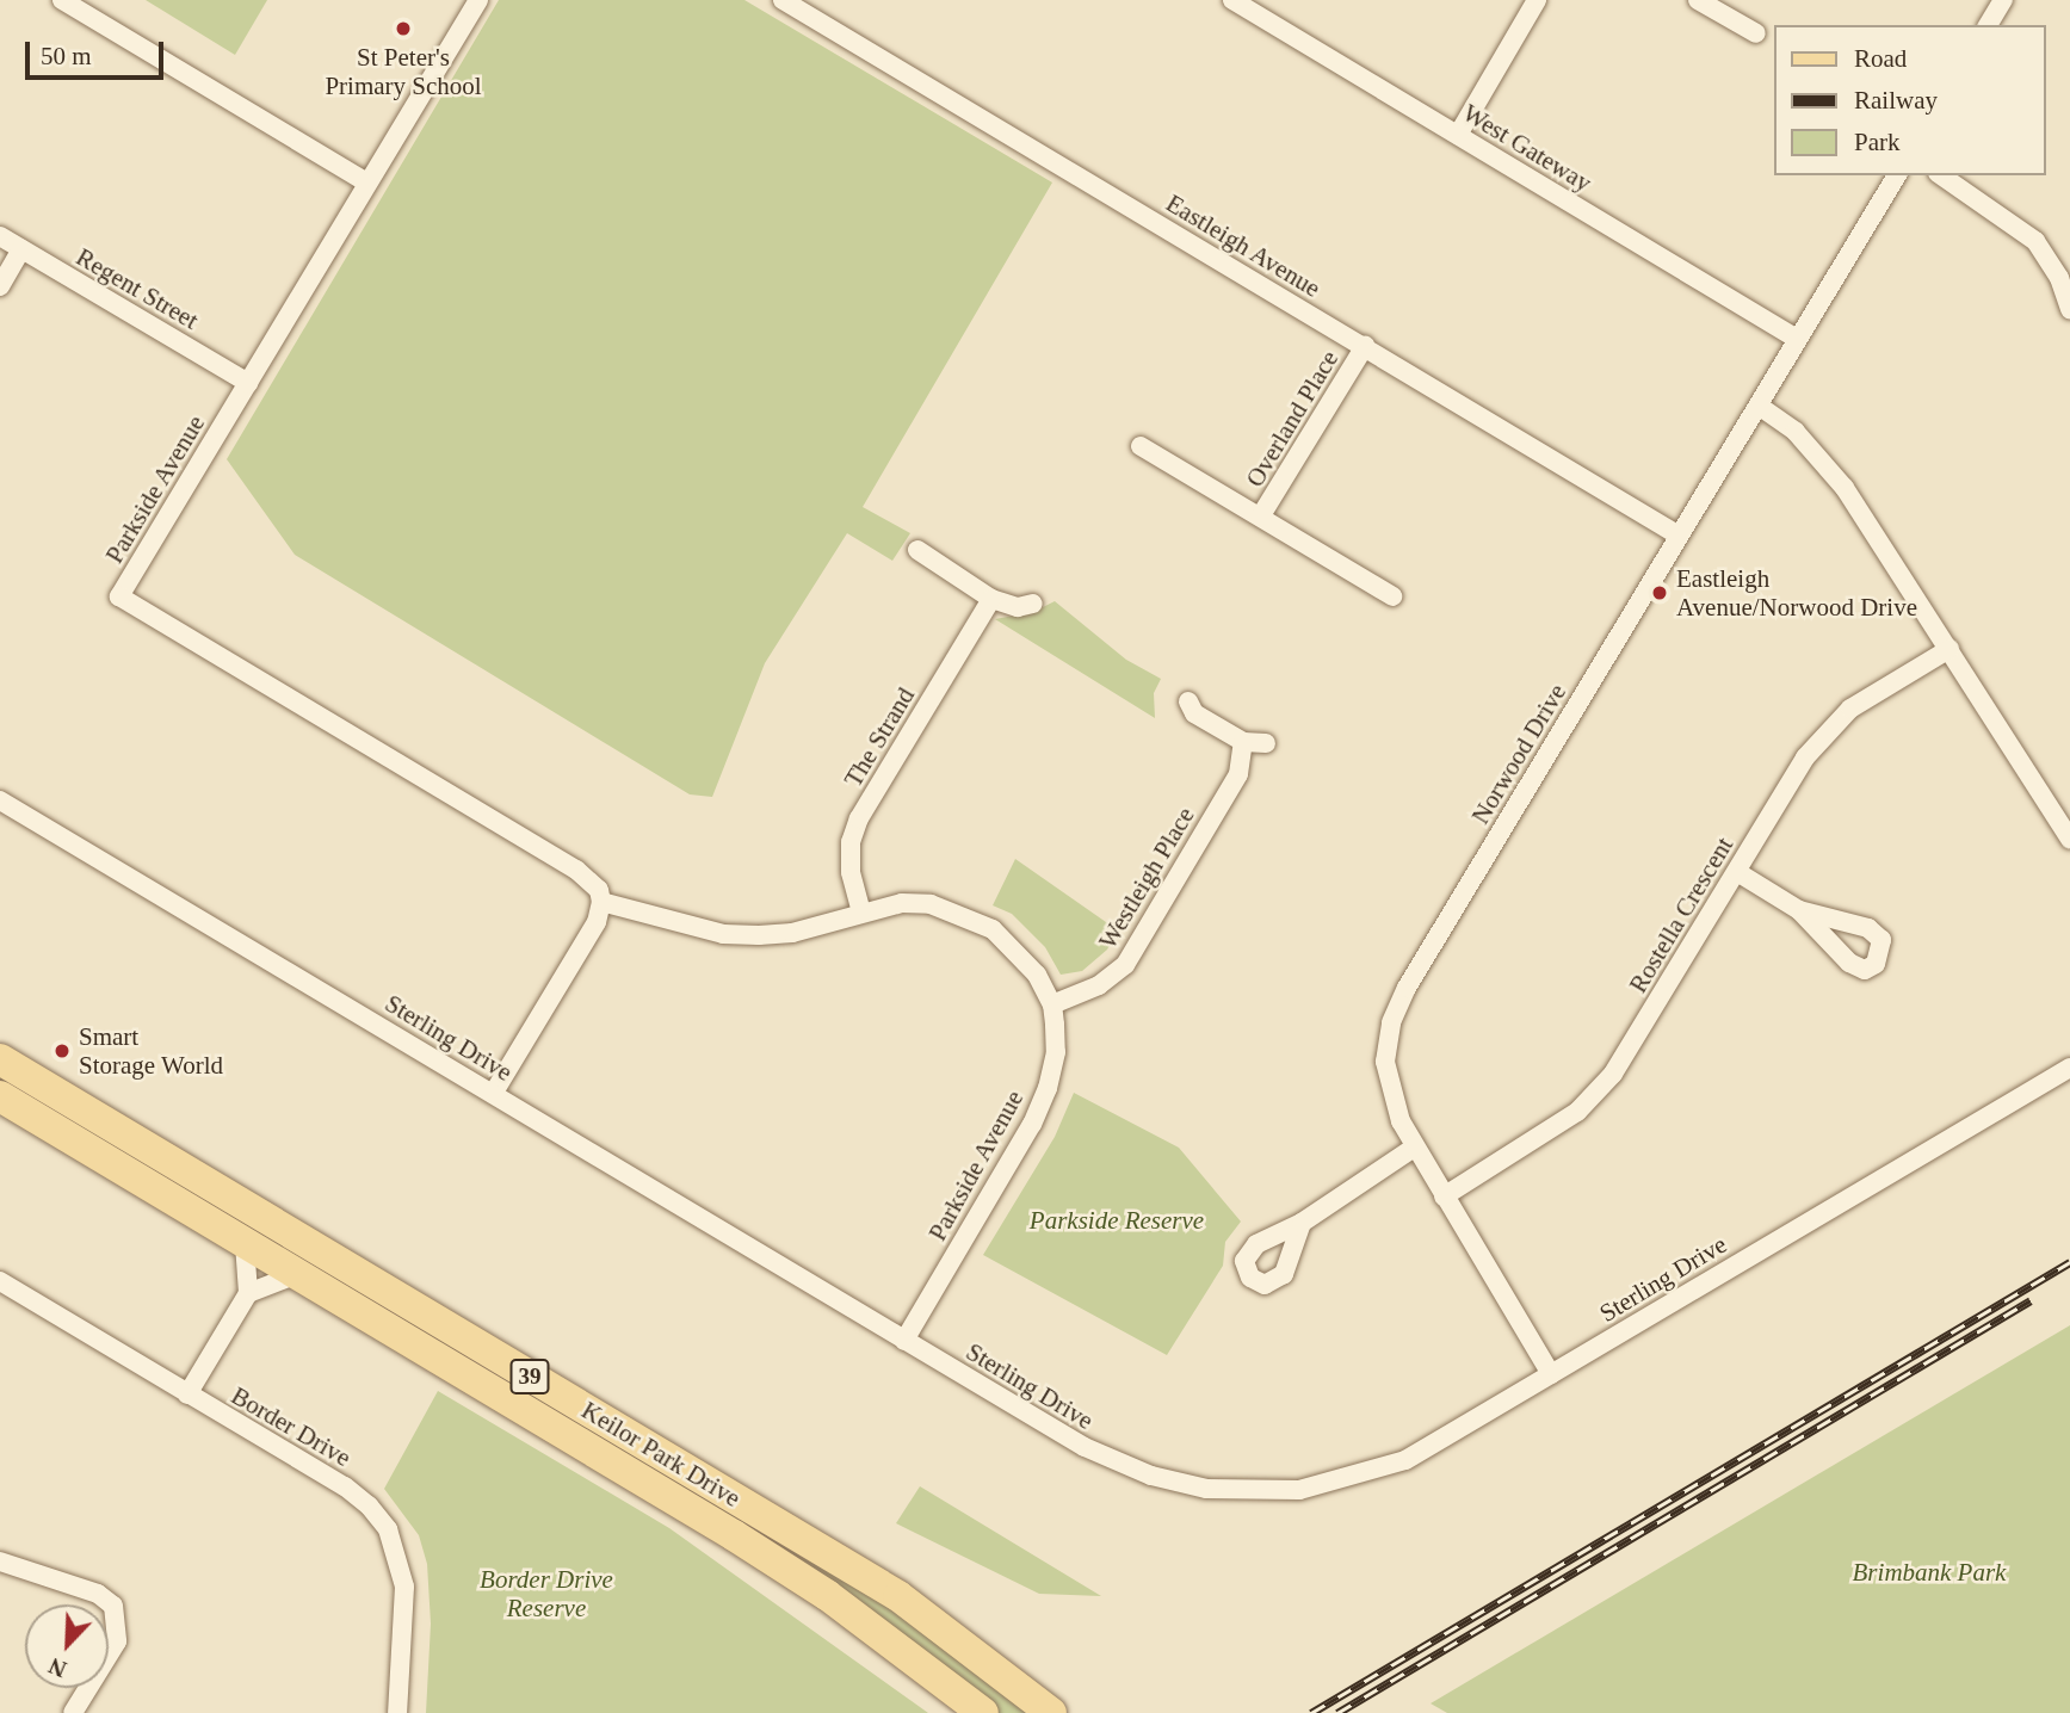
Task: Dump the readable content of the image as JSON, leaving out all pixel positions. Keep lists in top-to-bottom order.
{
  "streets": {
    "main road": ["39", "Keilor Park Drive"],
    "street": [
      "West Gateway",
      "Eastleigh Avenue",
      "Regent Street",
      "Overland Place",
      "Parkside Avenue",
      "The Strand",
      "Norwood Drive",
      "Westleigh Place",
      "Rostella Crescent",
      "Sterling Drive",
      "Border Drive"
    ]
  },
  "crossings": [
    ["West Gateway", "Norwood Drive"],
    ["Eastleigh Avenue", "Overland Place"],
    ["Eastleigh Avenue", "Norwood Drive"],
    ["Regent Street", "Parkside Avenue"],
    ["Parkside Avenue", "The Strand"],
    ["Parkside Avenue", "Westleigh Place"],
    ["Parkside Avenue", "Sterling Drive"],
    ["Norwood Drive", "Rostella Crescent"],
    ["Norwood Drive", "Sterling Drive"]
  ],
  "parks": ["Parkside Reserve", "Brimbank Park", "Border Drive Reserve"],
  "places": ["St Peter's Primary School", "Eastleigh Avenue/Norwood Drive", "Smart Storage World"],
  "legend": ["Road", "Railway", "Park"],
  "scale_bar": "50 m",
  "north": "bottom left"
}
